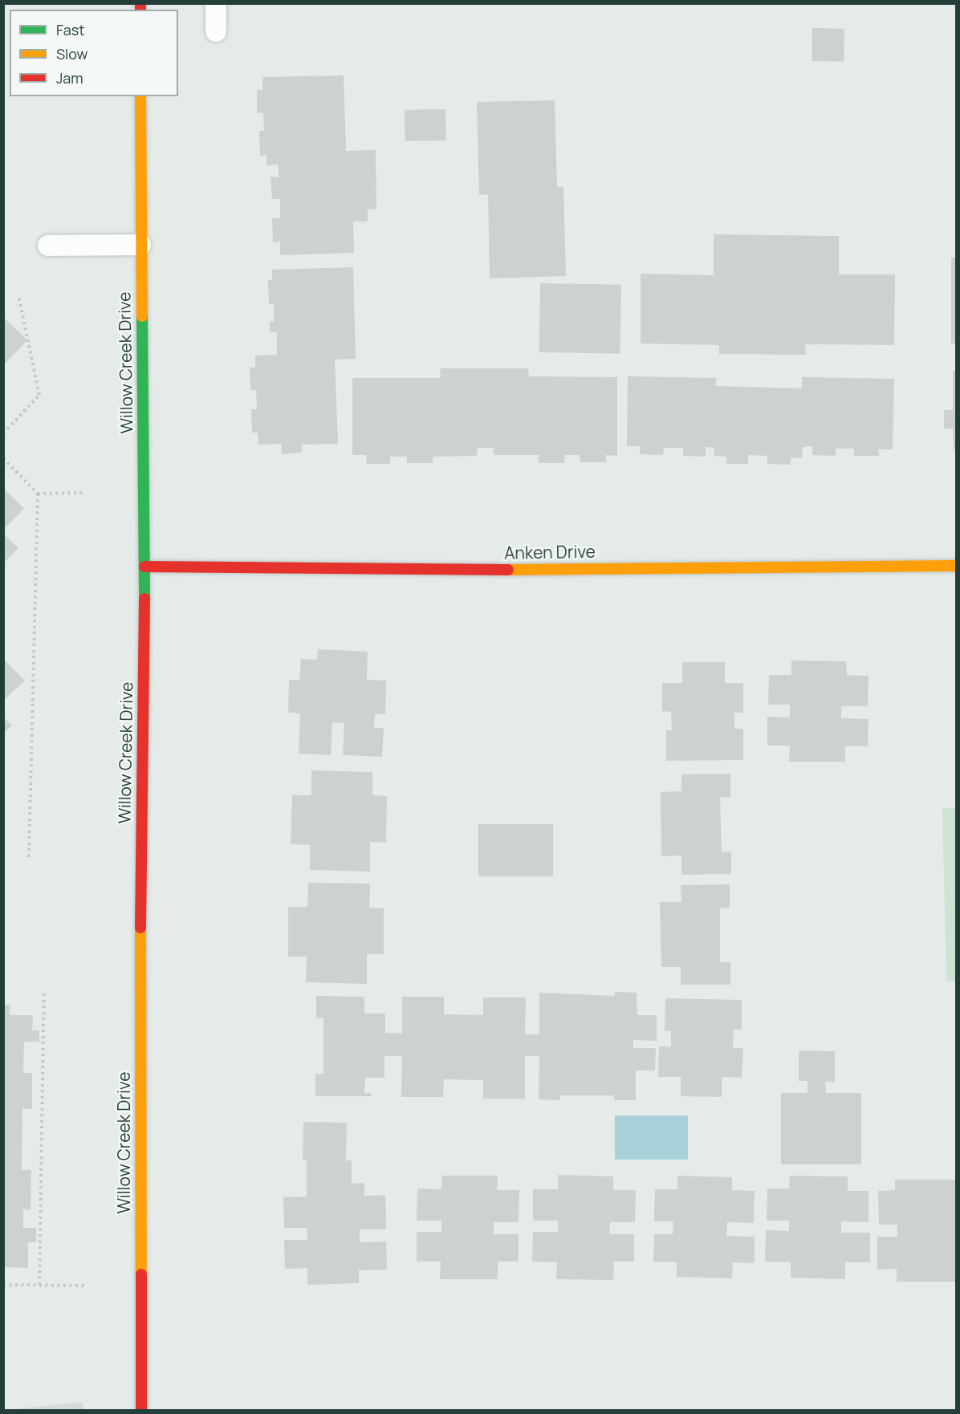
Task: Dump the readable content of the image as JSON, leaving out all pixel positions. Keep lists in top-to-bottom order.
{
  "streets": {
    "street": ["Willow Creek Drive", "Anken Drive"]
  },
  "crossings": [
    ["Willow Creek Drive", "Anken Drive"]
  ],
  "legend": ["Fast", "Slow", "Jam"]
}
